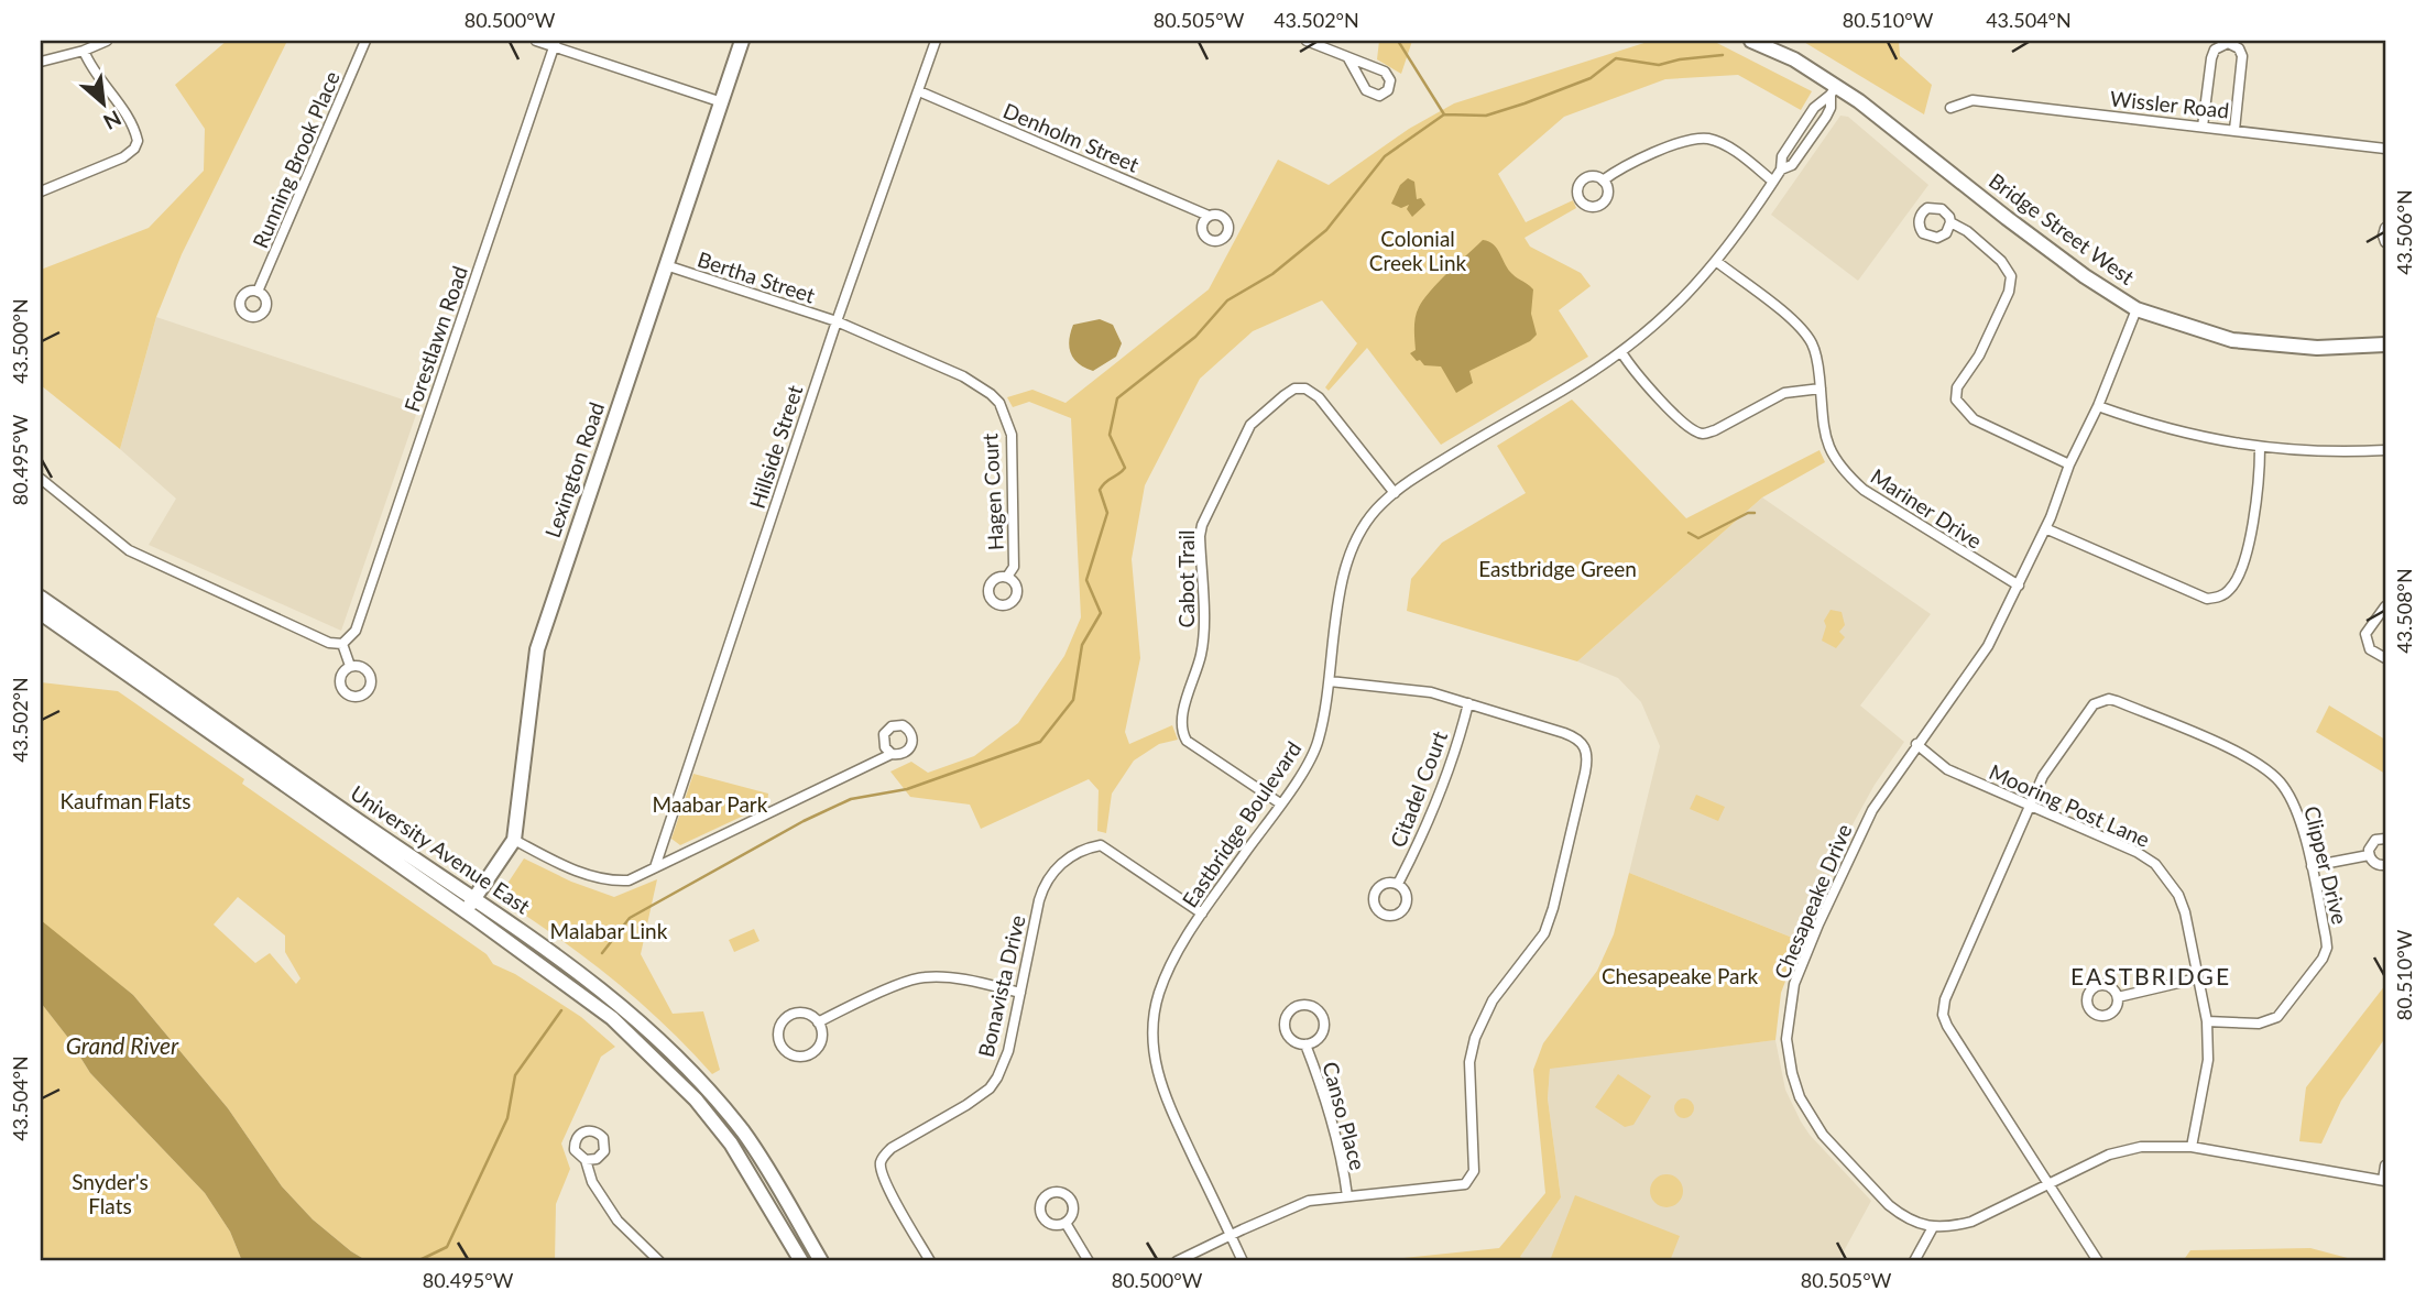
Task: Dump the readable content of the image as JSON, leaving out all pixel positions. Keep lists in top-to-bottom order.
{
  "streets": {
    "main road": ["Bridge Street West", "Lexington Road", "University Avenue East"],
    "street": [
      "Wissler Road",
      "Denholm Street",
      "Running Brook Place",
      "Bertha Street",
      "Forestlawn Road",
      "Hillside Street",
      "Hagen Court",
      "Mariner Drive",
      "Cabot Trail",
      "Citadel Court",
      "Mooring Post Lane",
      "Eastbridge Boulevard",
      "Clipper Drive",
      "Chesapeake Drive",
      "Bonavista Drive",
      "Canso Place"
    ]
  },
  "crossings": [
    ["Denholm Street", "Hillside Street"],
    ["Bridge Street West", "Eastbridge Boulevard"],
    ["Bridge Street West", "Chesapeake Drive"],
    ["Bertha Street", "Hillside Street"],
    ["Bertha Street", "Lexington Road"],
    ["Bertha Street", "Hagen Court"],
    ["Hillside Street", "Hagen Court"],
    ["Lexington Road", "University Avenue East"],
    ["Mariner Drive", "Eastbridge Boulevard"],
    ["Mariner Drive", "Chesapeake Drive"],
    ["Cabot Trail", "Eastbridge Boulevard"],
    ["Mooring Post Lane", "Clipper Drive"],
    ["Mooring Post Lane", "Chesapeake Drive"],
    ["Eastbridge Boulevard", "Bonavista Drive"]
  ],
  "districts": ["EASTBRIDGE"],
  "water": ["Grand River"],
  "parks": [
    "Colonial Creek Link",
    "Eastbridge Green",
    "Kaufman Flats",
    "Maabar Park",
    "Malabar Link",
    "Chesapeake Park",
    "Snyder's Flats"
  ],
  "north": "bottom right",
  "coordinates": [
    "80.500°W",
    "80.505°W",
    "43.502°N",
    "80.510°W",
    "43.504°N",
    "43.506°N",
    "43.500°N",
    "80.495°W",
    "43.508°N"
  ]
}
